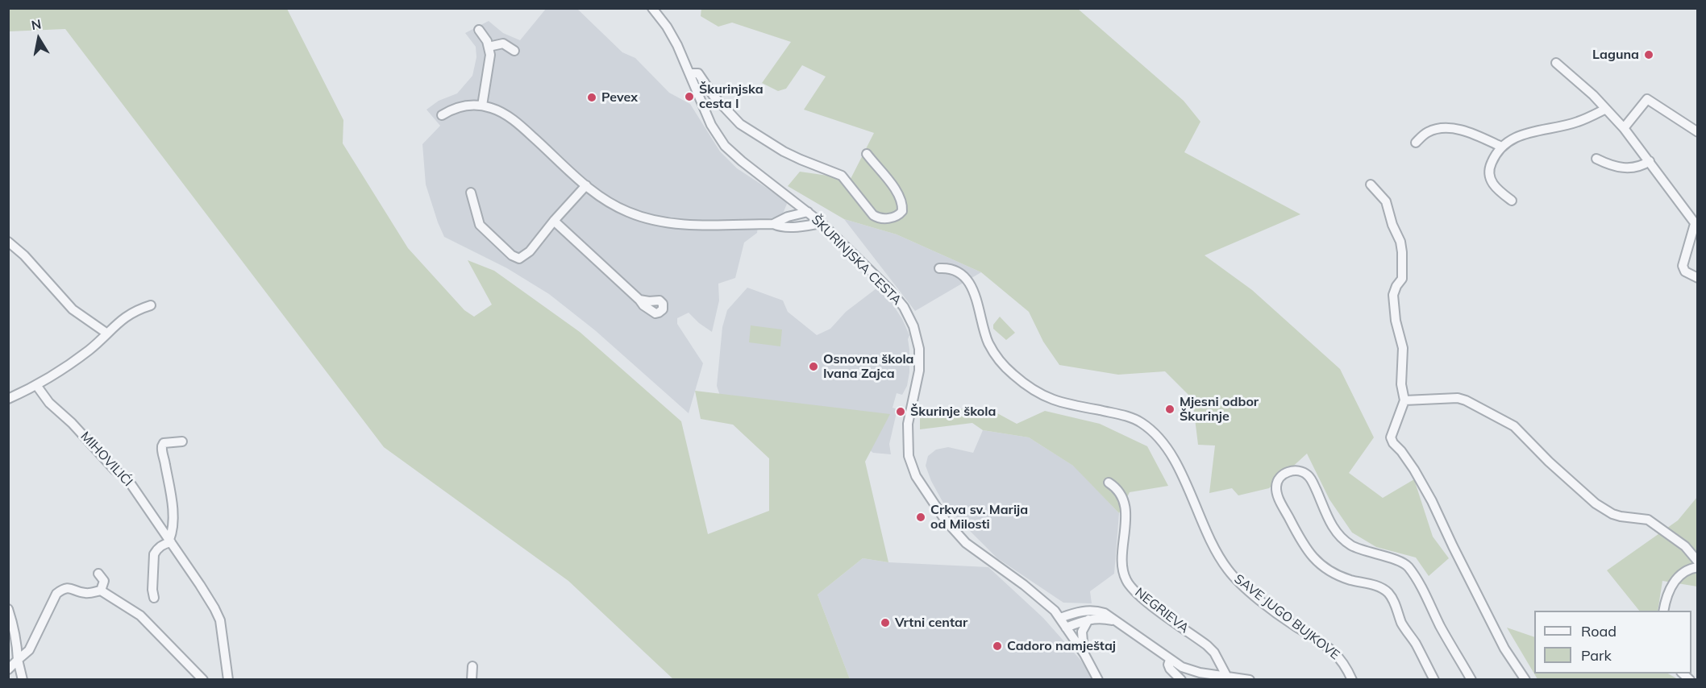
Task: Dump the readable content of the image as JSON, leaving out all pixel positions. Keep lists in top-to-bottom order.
{
  "streets": {
    "street": [
      "ŠKURINJSKA CESTA",
      "MIHOVILIĆI",
      "NEGRIEVA",
      "SAVE JUGO BUJKOVE"
    ]
  },
  "places": [
    "Laguna",
    "Škurinjska cesta I",
    "Pevex",
    "Osnovna škola Ivana Zajca",
    "Mjesni odbor Škurinje",
    "Škurinje škola",
    "Crkva sv. Marija od Milosti",
    "Vrtni centar",
    "Cadoro namještaj"
  ],
  "legend": ["Road", "Park"],
  "north": "top"
}
